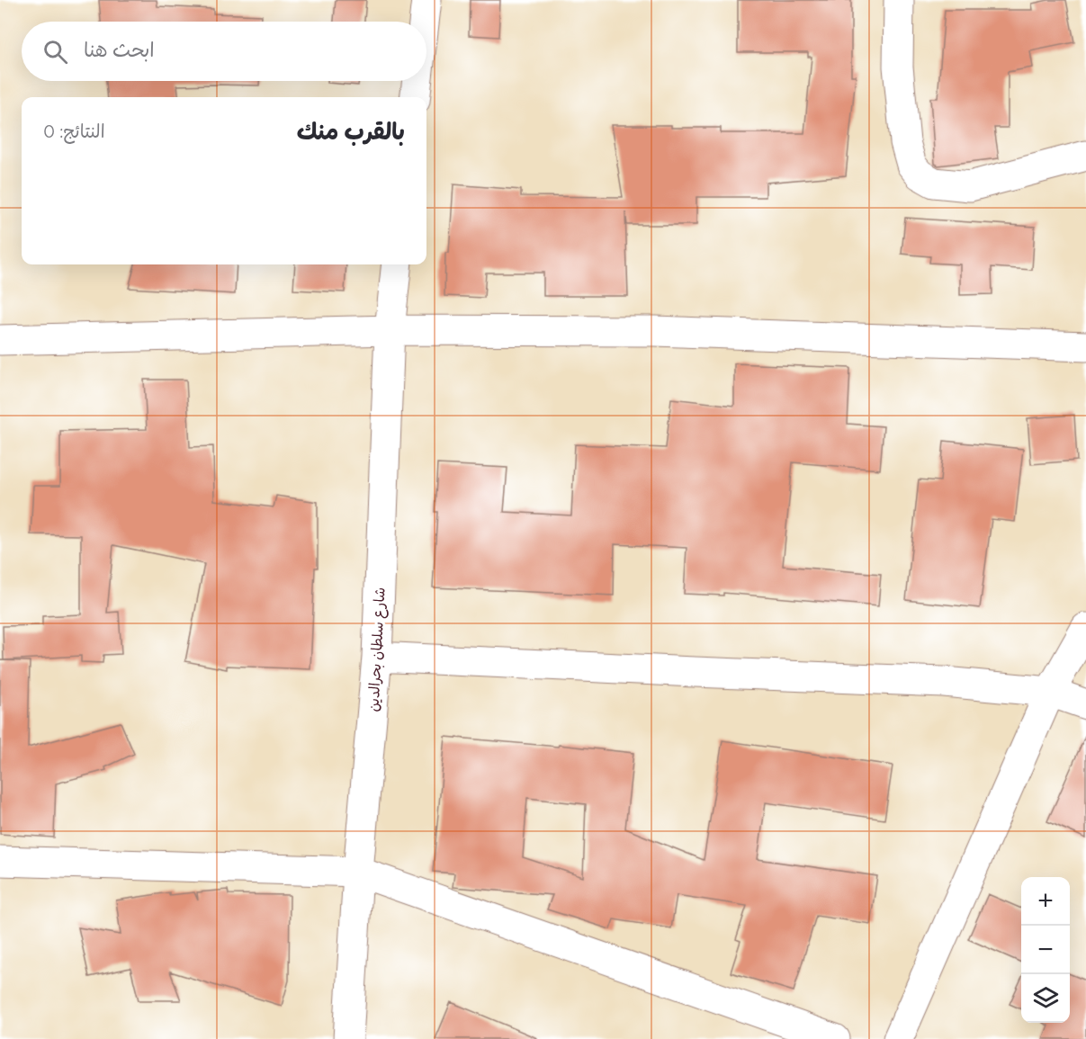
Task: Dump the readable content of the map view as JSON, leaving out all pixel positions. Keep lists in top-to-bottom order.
{
  "streets": {
    "street": ["شارع سلطان بحرالدين"]
  },
  "page": {
    "search": "ابحث هنا",
    "heading": ["بالقرب منك", "النتائج: 0"],
    "map_buttons": ["+", "−"]
  }
}
